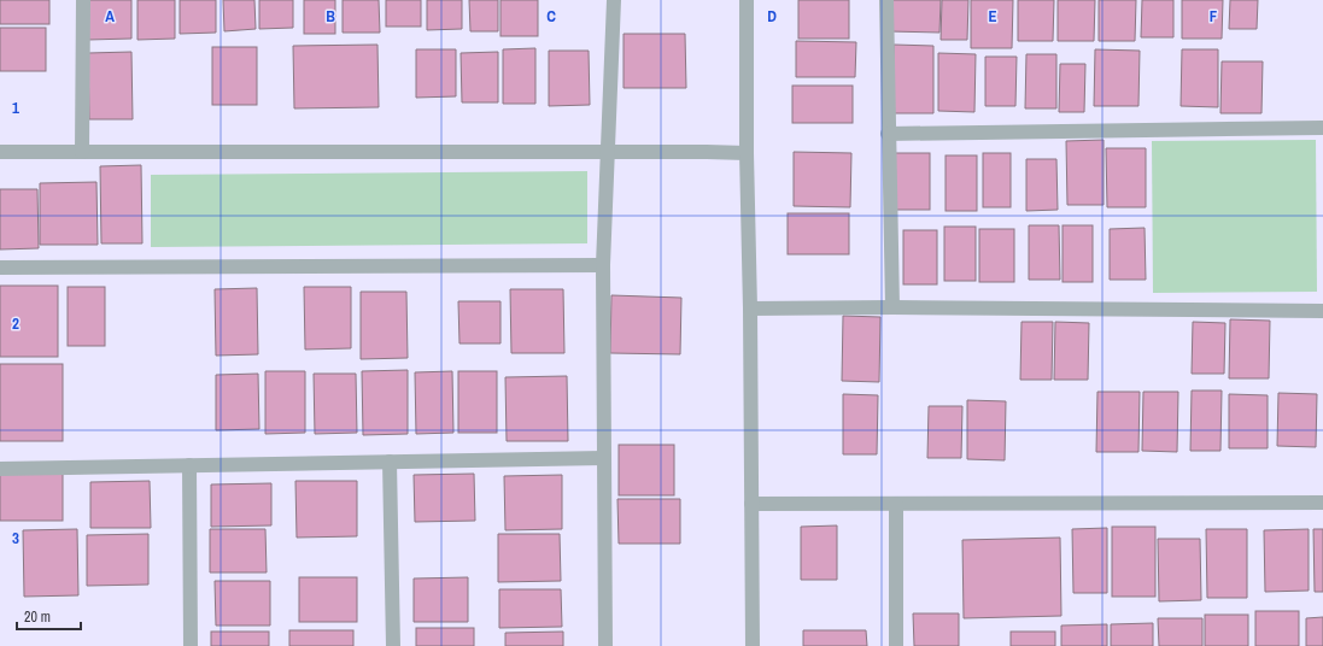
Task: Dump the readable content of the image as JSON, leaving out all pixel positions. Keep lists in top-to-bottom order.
{
  "scale_bar": "20 m",
  "grid": {
    "columns": [
      "A",
      "B",
      "C",
      "D",
      "E",
      "F"
    ],
    "rows": ["1", "2", "3"]
  }
}
